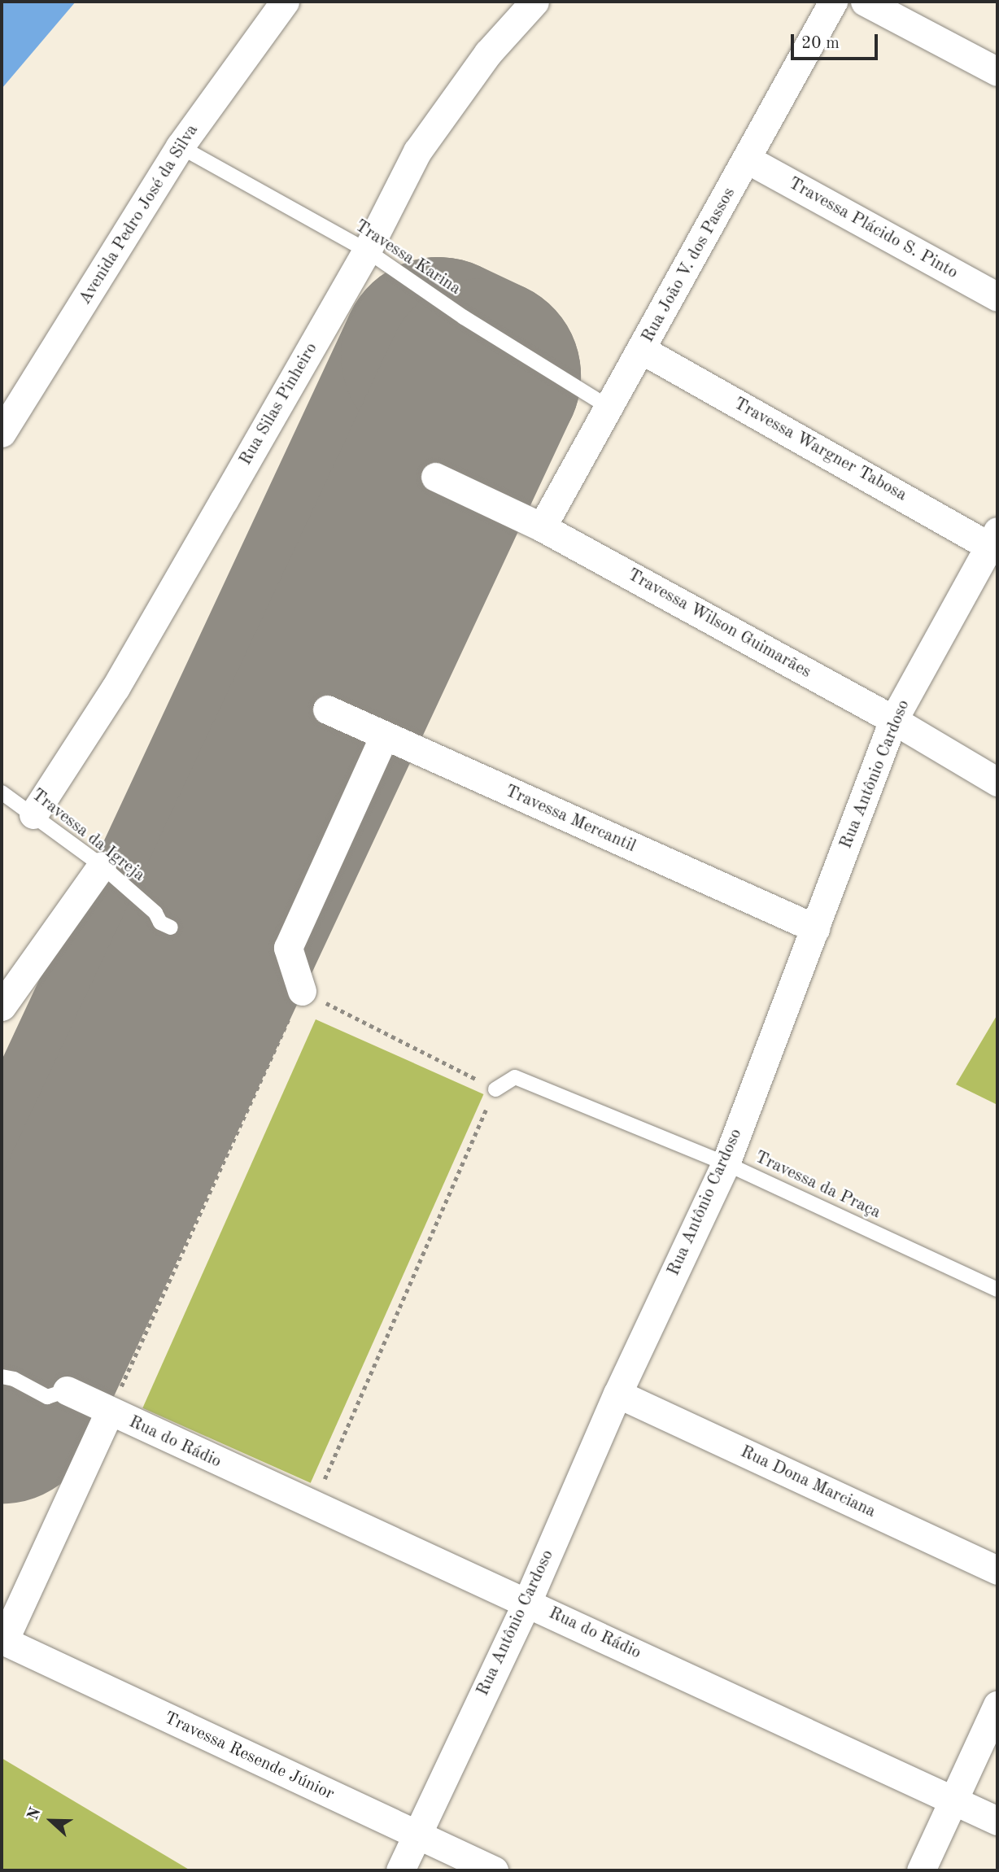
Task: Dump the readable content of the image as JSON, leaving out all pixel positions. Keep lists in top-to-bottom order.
{
  "streets": {
    "street": [
      "Avenida Pedro José da Silva",
      "Travessa Plácido S. Pinto",
      "Rua João V. dos Passos",
      "Rua Silas Pinheiro",
      "Travessa Wargner Tabosa",
      "Travessa Wilson Guimarães",
      "Rua Antônio Cardoso",
      "Travessa Mercantil",
      "Rua do Rádio",
      "Rua Dona Marciana",
      "Travessa Resende Júnior"
    ],
    "lane": ["Travessa Karina", "Travessa da Igreja", "Travessa da Praça"]
  },
  "crossings": [
    ["Avenida Pedro José da Silva", "Travessa Karina"],
    ["Travessa Plácido S. Pinto", "Rua João V. dos Passos"],
    ["Travessa Karina", "Rua João V. dos Passos"],
    ["Travessa Karina", "Rua Silas Pinheiro"],
    ["Rua João V. dos Passos", "Travessa Wargner Tabosa"],
    ["Rua João V. dos Passos", "Travessa Wilson Guimarães"],
    ["Rua Silas Pinheiro", "Travessa da Igreja"],
    ["Travessa Wargner Tabosa", "Rua Antônio Cardoso"],
    ["Travessa Wilson Guimarães", "Rua Antônio Cardoso"],
    ["Rua Antônio Cardoso", "Travessa Mercantil"],
    ["Rua Antônio Cardoso", "Travessa da Praça"],
    ["Rua Antônio Cardoso", "Rua do Rádio"],
    ["Rua Antônio Cardoso", "Rua Dona Marciana"],
    ["Rua Antônio Cardoso", "Travessa Resende Júnior"],
    ["Rua do Rádio", "Travessa Resende Júnior"]
  ],
  "scale_bar": "20 m",
  "north": "left"
}
